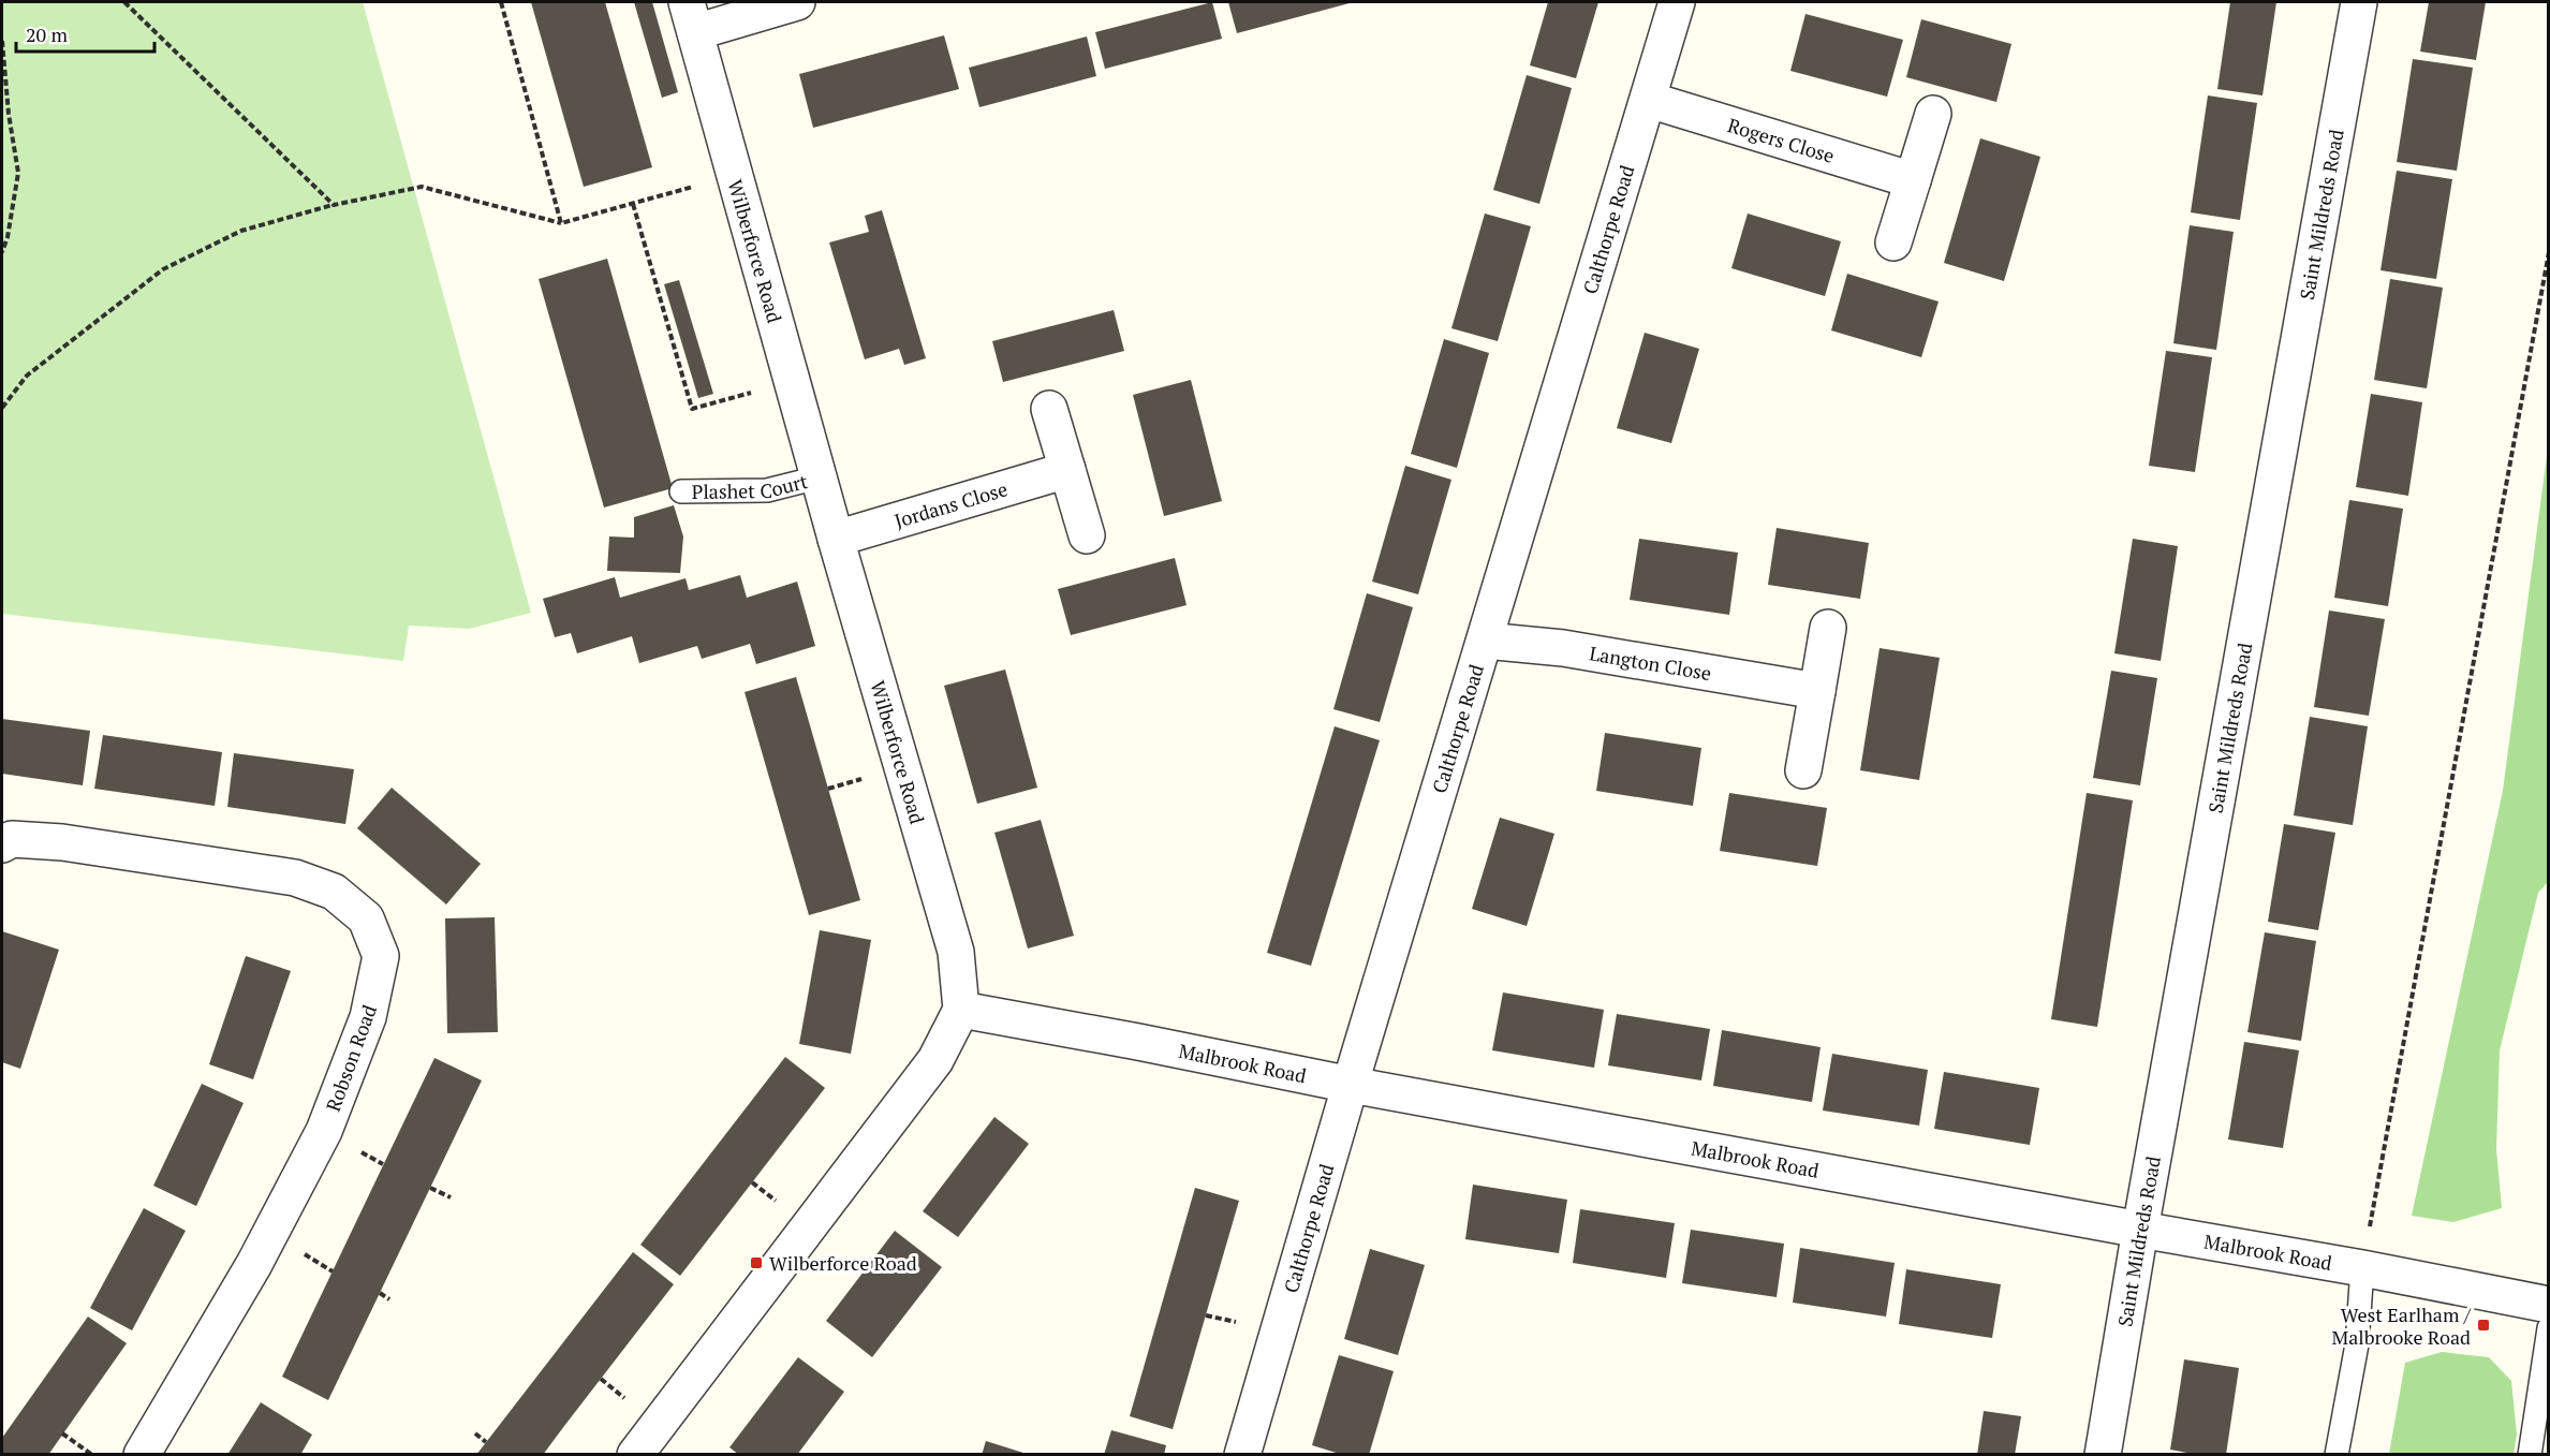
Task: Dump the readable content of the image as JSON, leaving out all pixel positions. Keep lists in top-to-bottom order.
{
  "streets": {
    "street": [
      "Rogers Close",
      "Saint Mildreds Road",
      "Calthorpe Road",
      "Wilberforce Road",
      "Jordans Close",
      "Langton Close",
      "Robson Road",
      "Malbrook Road"
    ],
    "lane": ["Plashet Court"]
  },
  "crossings": [
    ["Rogers Close", "Calthorpe Road"],
    ["Saint Mildreds Road", "Malbrook Road"],
    ["Calthorpe Road", "Langton Close"],
    ["Calthorpe Road", "Malbrook Road"],
    ["Wilberforce Road", "Plashet Court"],
    ["Wilberforce Road", "Jordans Close"],
    ["Wilberforce Road", "Malbrook Road"]
  ],
  "places": {
    "transit": ["Wilberforce Road", "West Earlham / Malbrooke Road"]
  },
  "scale_bar": "20 m"
}
